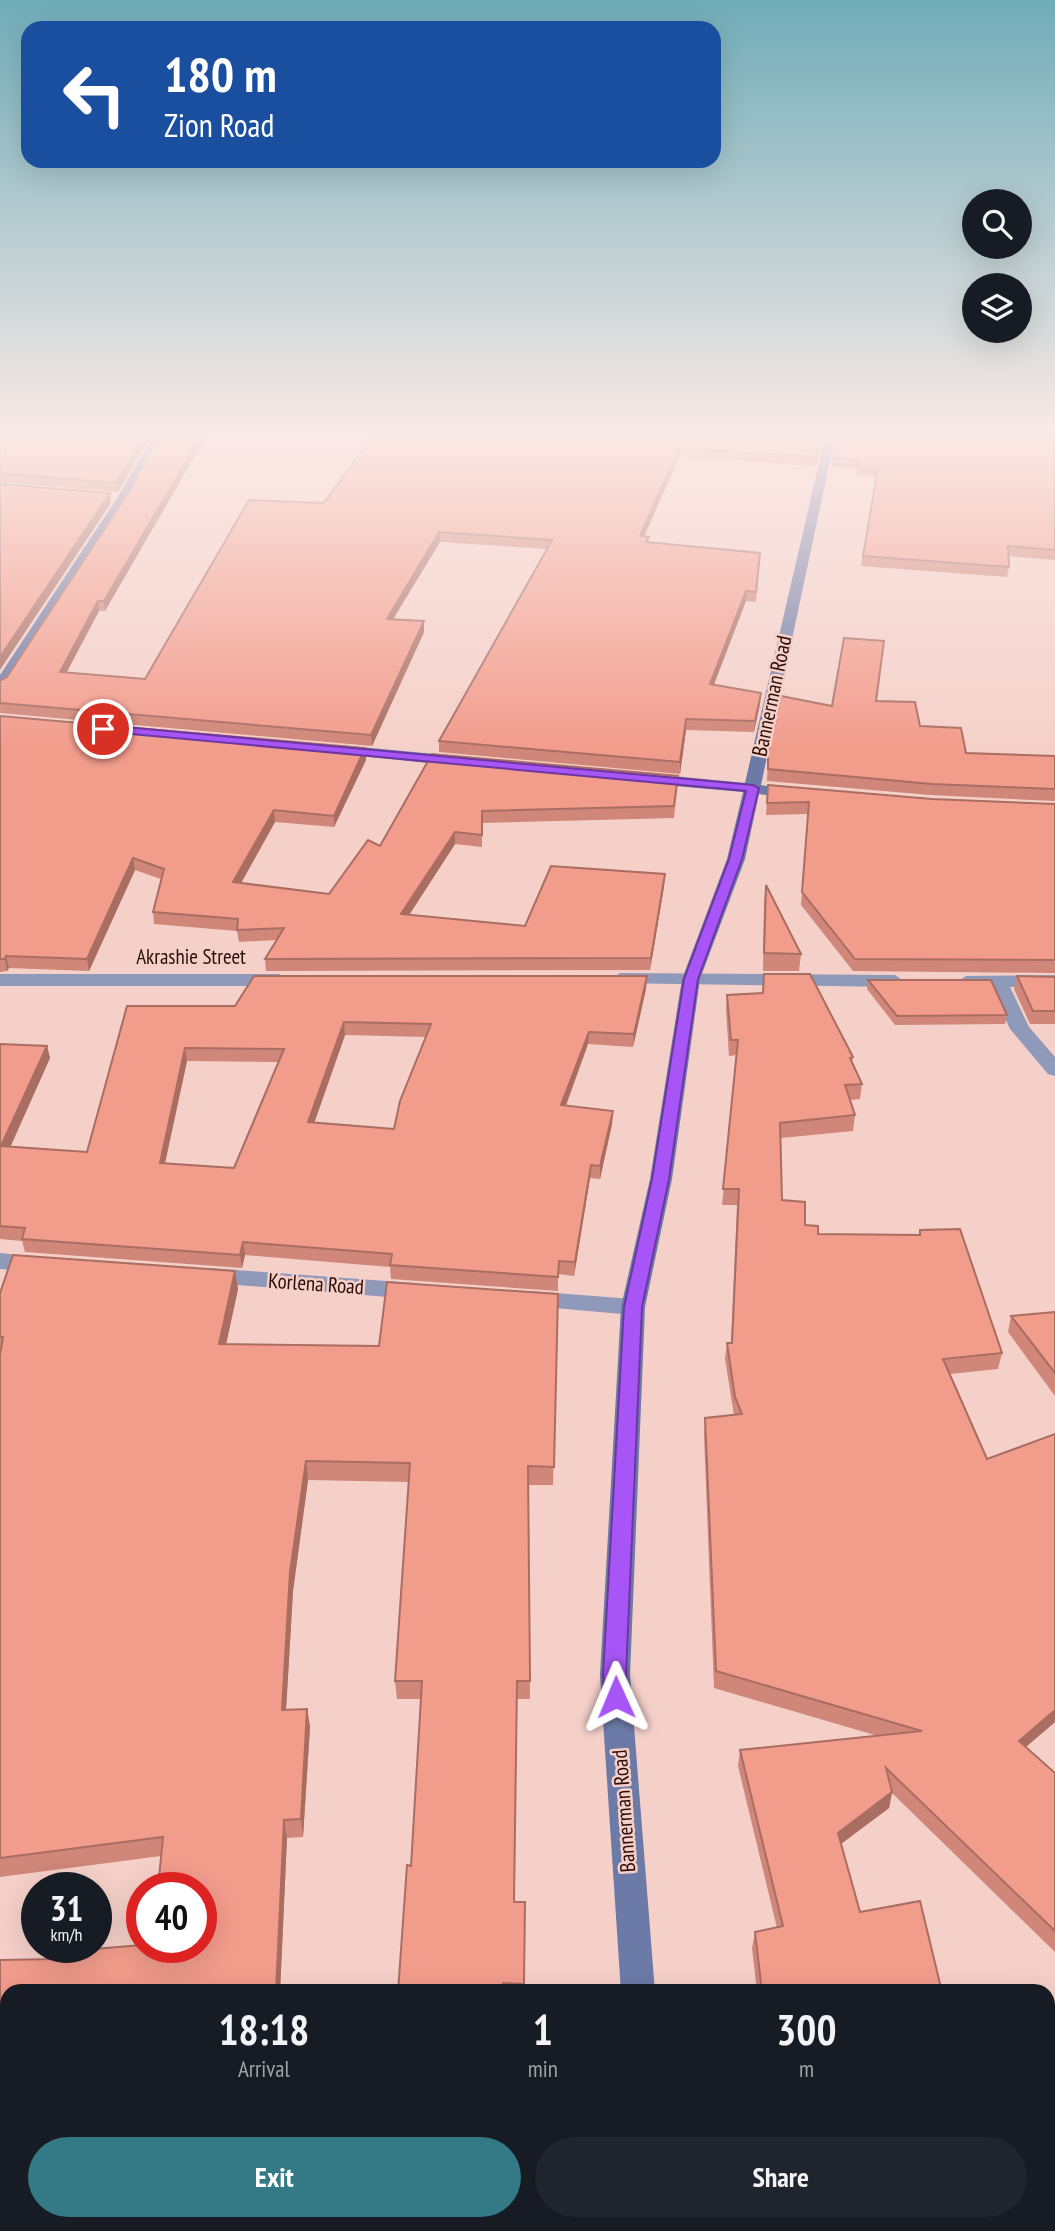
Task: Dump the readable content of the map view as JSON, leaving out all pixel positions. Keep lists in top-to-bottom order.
{
  "streets": {
    "street": ["Bannerman Road", "Akrashie Street", "Korlena Road"]
  },
  "page": {
    "turn": ["180 m", "Zion Road"],
    "speed": "31 km/h",
    "limit": "40",
    "eta": [
      "18:18",
      "Arrival",
      "1",
      "min",
      "300",
      "m"
    ],
    "buttons": ["Exit", "Share"]
  }
}
